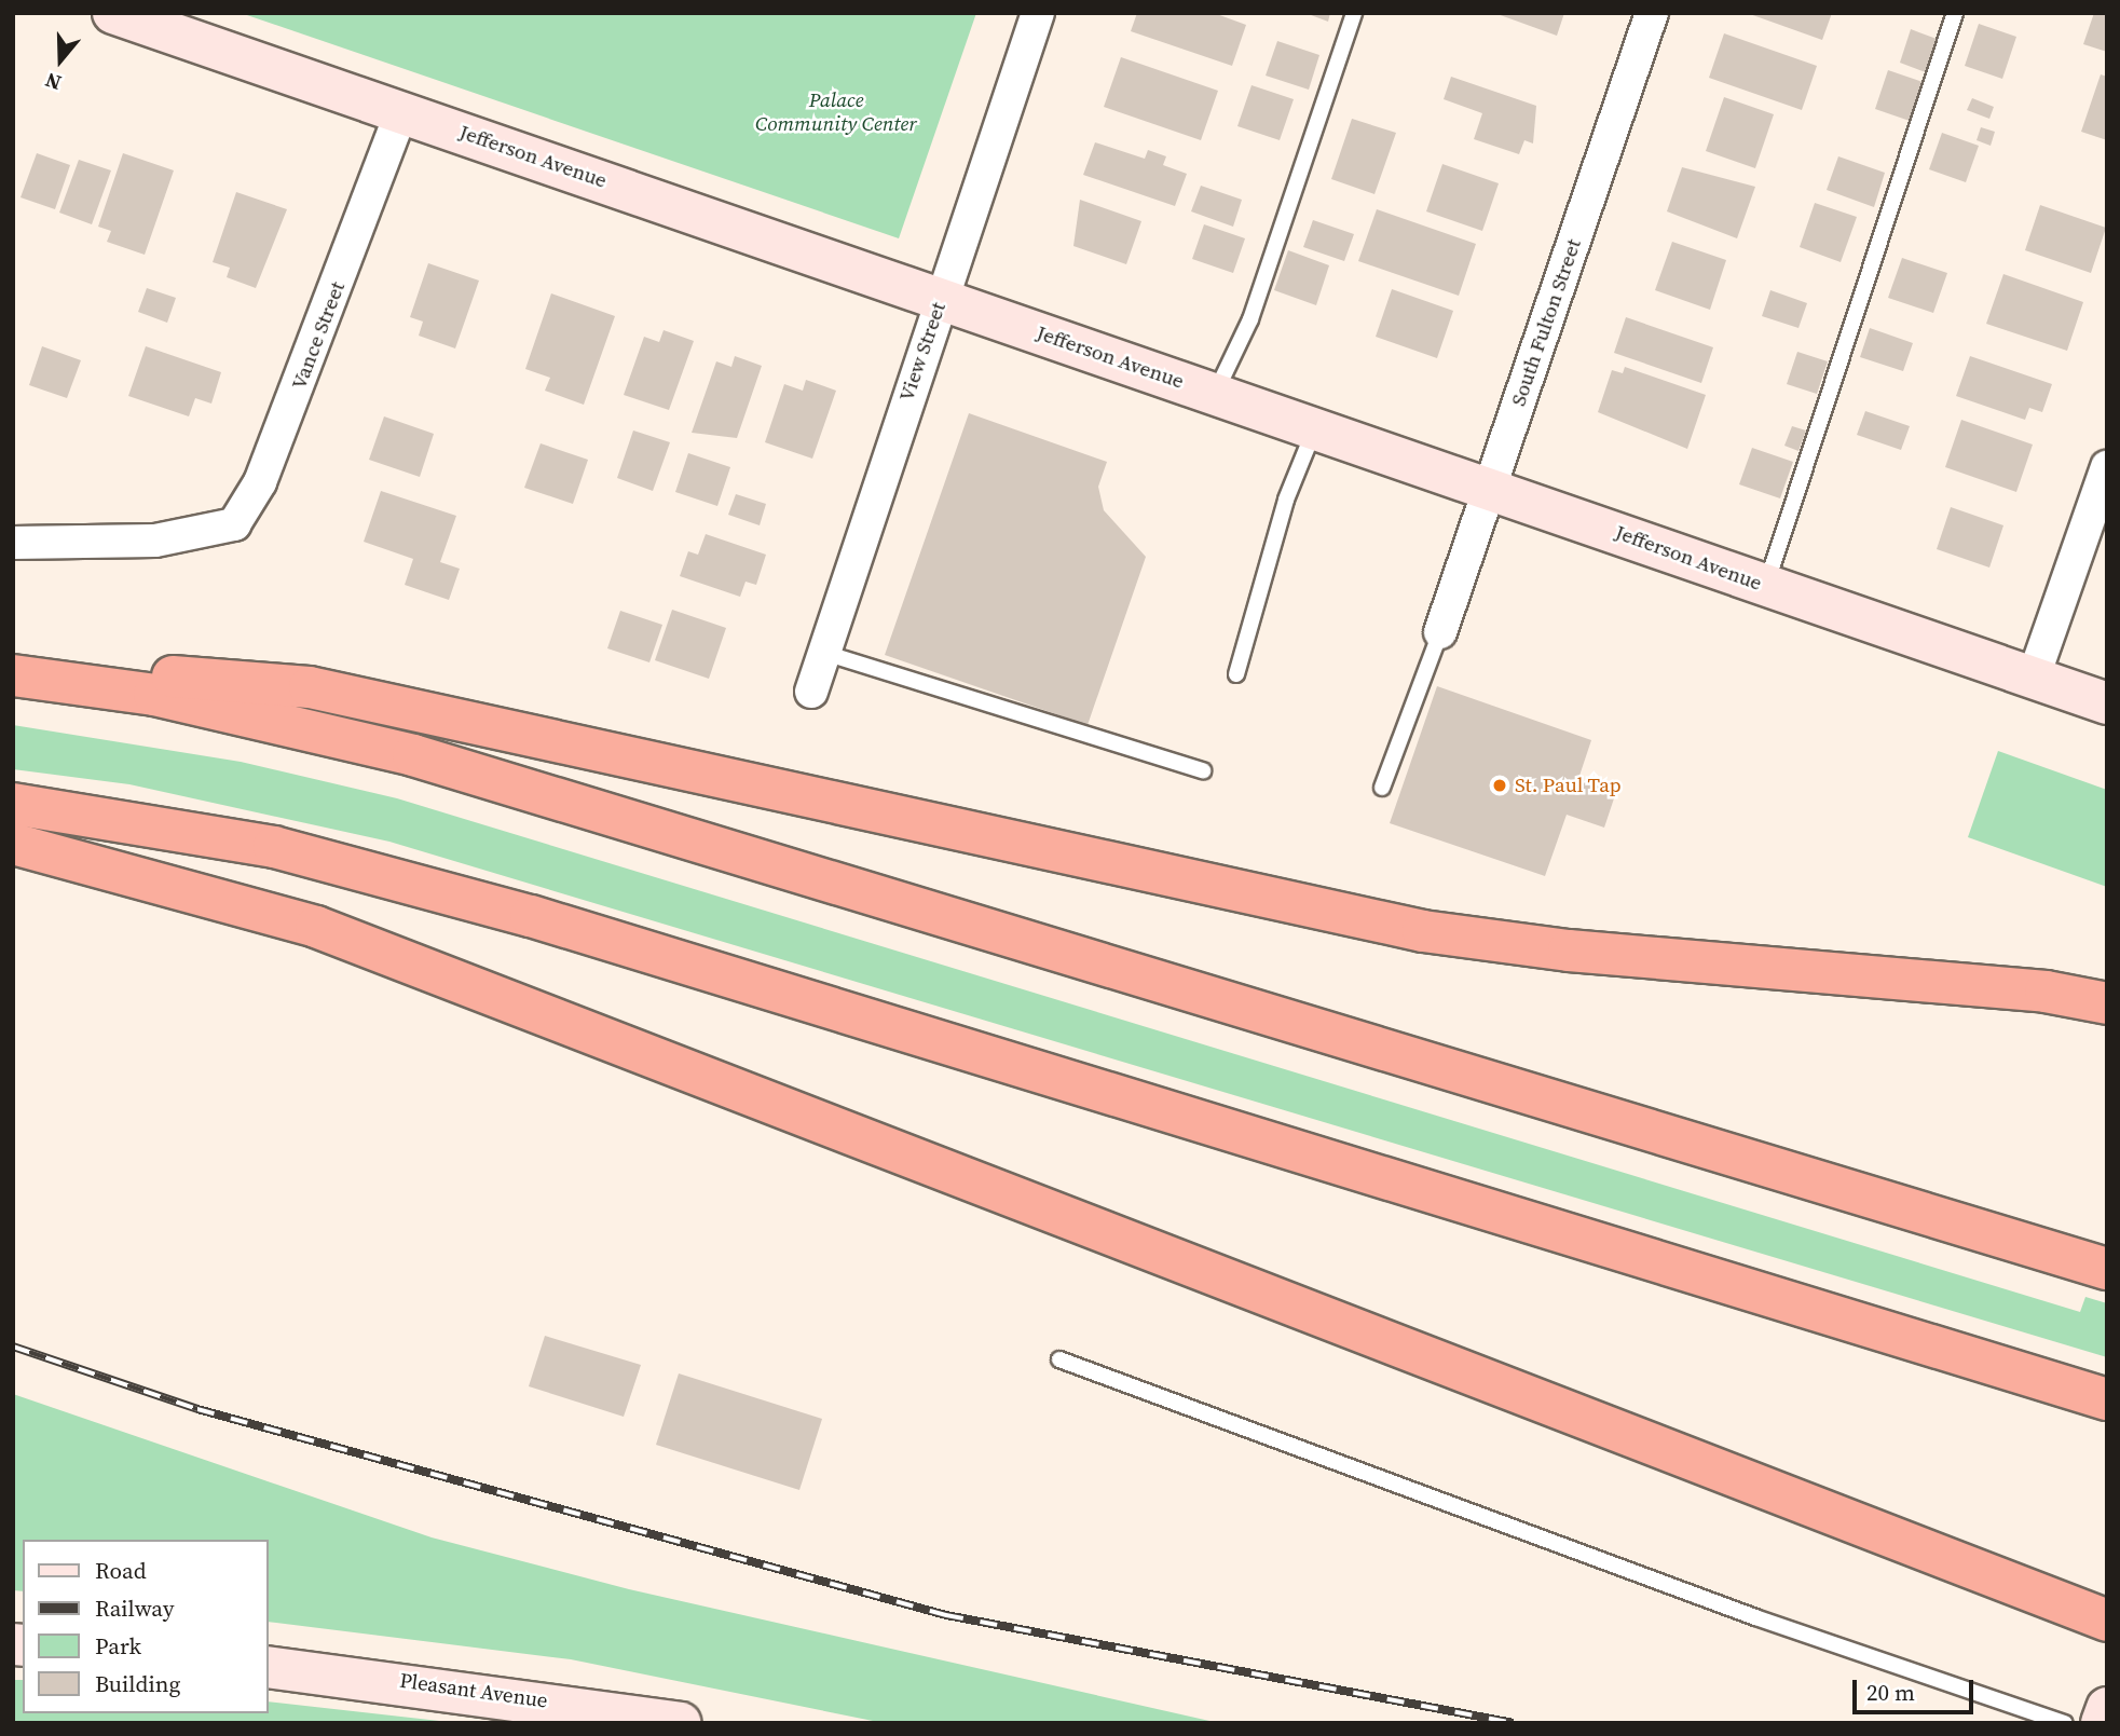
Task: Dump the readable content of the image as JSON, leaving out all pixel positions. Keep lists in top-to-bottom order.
{
  "streets": {
    "street": [
      "Jefferson Avenue",
      "South Fulton Street",
      "Vance Street",
      "View Street",
      "Pleasant Avenue"
    ]
  },
  "crossings": [
    ["Jefferson Avenue", "South Fulton Street"],
    ["Jefferson Avenue", "Vance Street"],
    ["Jefferson Avenue", "View Street"]
  ],
  "parks": ["Palace Community Center"],
  "places": ["St. Paul Tap"],
  "legend": [
    "Road",
    "Railway",
    "Park",
    "Building"
  ],
  "scale_bar": "20 m",
  "north": "bottom"
}
